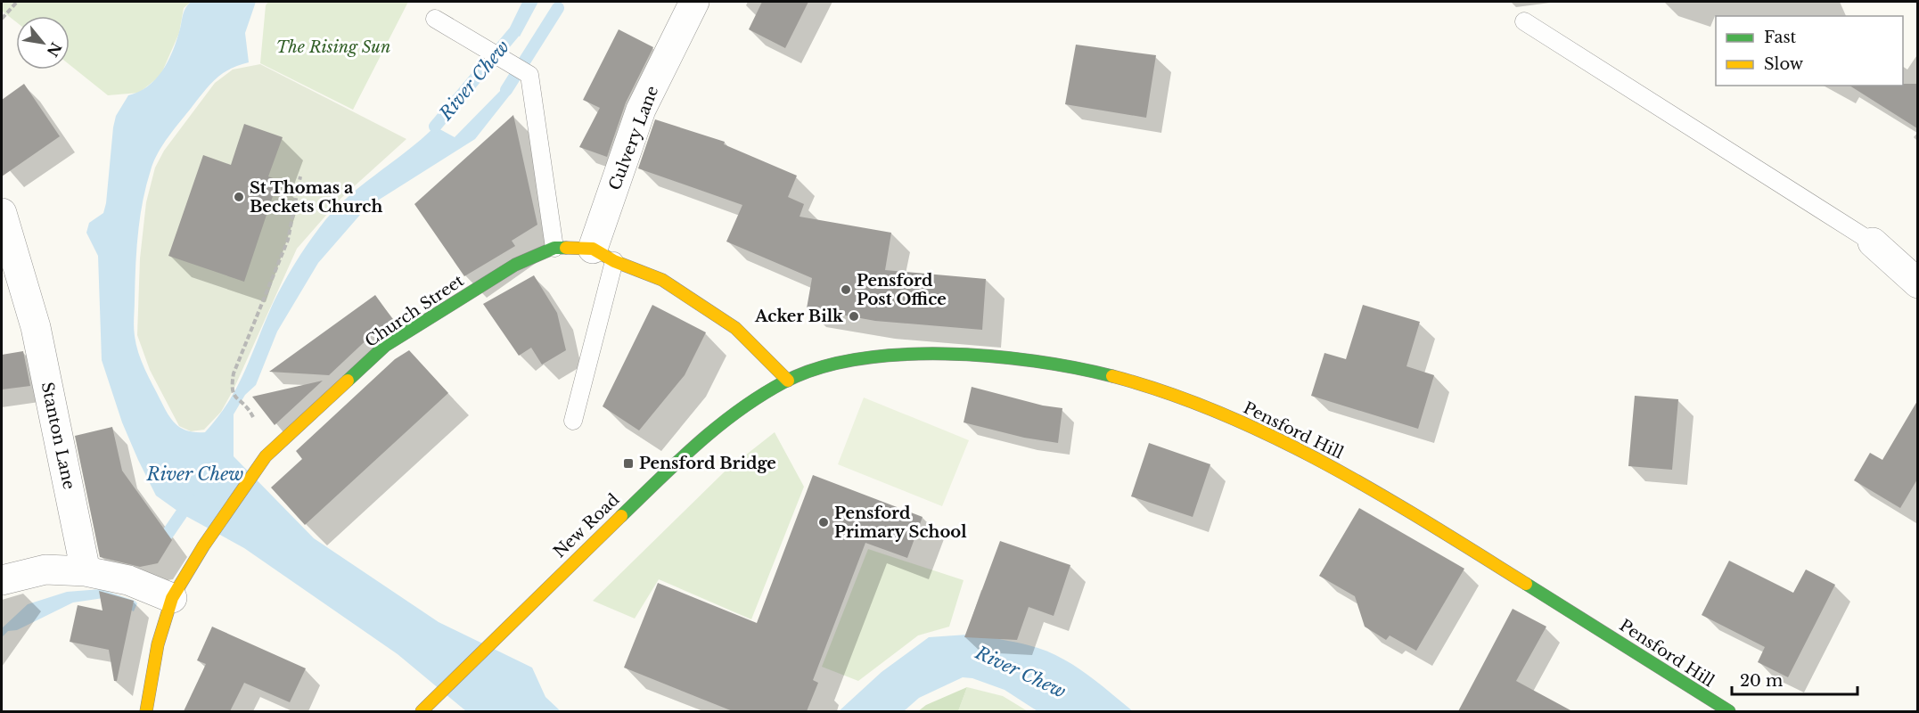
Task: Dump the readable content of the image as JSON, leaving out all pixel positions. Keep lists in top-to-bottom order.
{
  "streets": {
    "main road": ["Church Street", "Pensford Hill", "New Road"],
    "street": ["Culvery Lane", "Stanton Lane"]
  },
  "crossings": [
    ["Culvery Lane", "Church Street"],
    ["Church Street", "Pensford Hill"],
    ["Church Street", "New Road"],
    ["Pensford Hill", "New Road"]
  ],
  "water": ["River Chew"],
  "parks": ["The Rising Sun"],
  "places": {
    "other": [
      "St Thomas a Beckets Church",
      "Pensford Post Office",
      "Acker Bilk",
      "Pensford Primary School"
    ],
    "transit": ["Pensford Bridge"]
  },
  "legend": ["Fast", "Slow"],
  "scale_bar": "20 m",
  "north": "bottom right"
}
